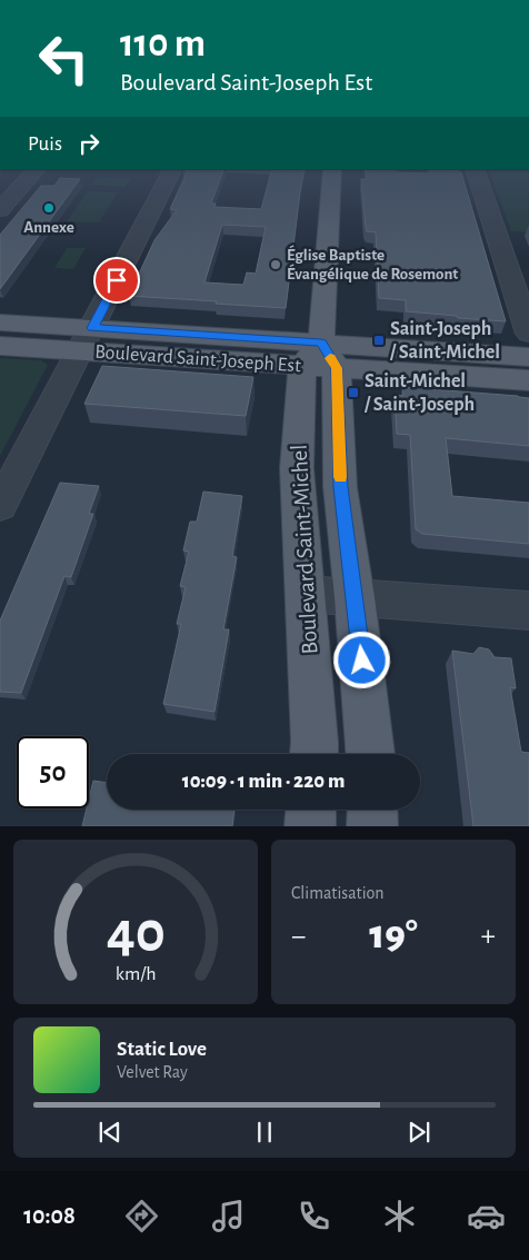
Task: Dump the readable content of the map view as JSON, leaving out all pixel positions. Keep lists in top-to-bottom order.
{
  "streets": {
    "main road": ["Boulevard Saint-Joseph Est", "Boulevard Saint-Michel"]
  },
  "crossings": [
    ["Boulevard Saint-Joseph Est", "Boulevard Saint-Michel"]
  ],
  "places": {
    "other": ["Annexe", "Église Baptiste Évangélique de Rosemont"],
    "transit": ["Saint-Joseph / Saint-Michel", "Saint-Michel / Saint-Joseph"]
  },
  "page": {
    "turn": ["110 m", "Boulevard Saint-Joseph Est"],
    "then": "Puis",
    "limit": "50",
    "trip": "10:09 · 1 min · 220 m",
    "tile": "Climatisation",
    "heat": ["−", "19°", "+"],
    "song": ["Static Love", "Velvet Ray"],
    "tabs": "10:08",
    "gauge": ["40", "km/h"]
  }
}
